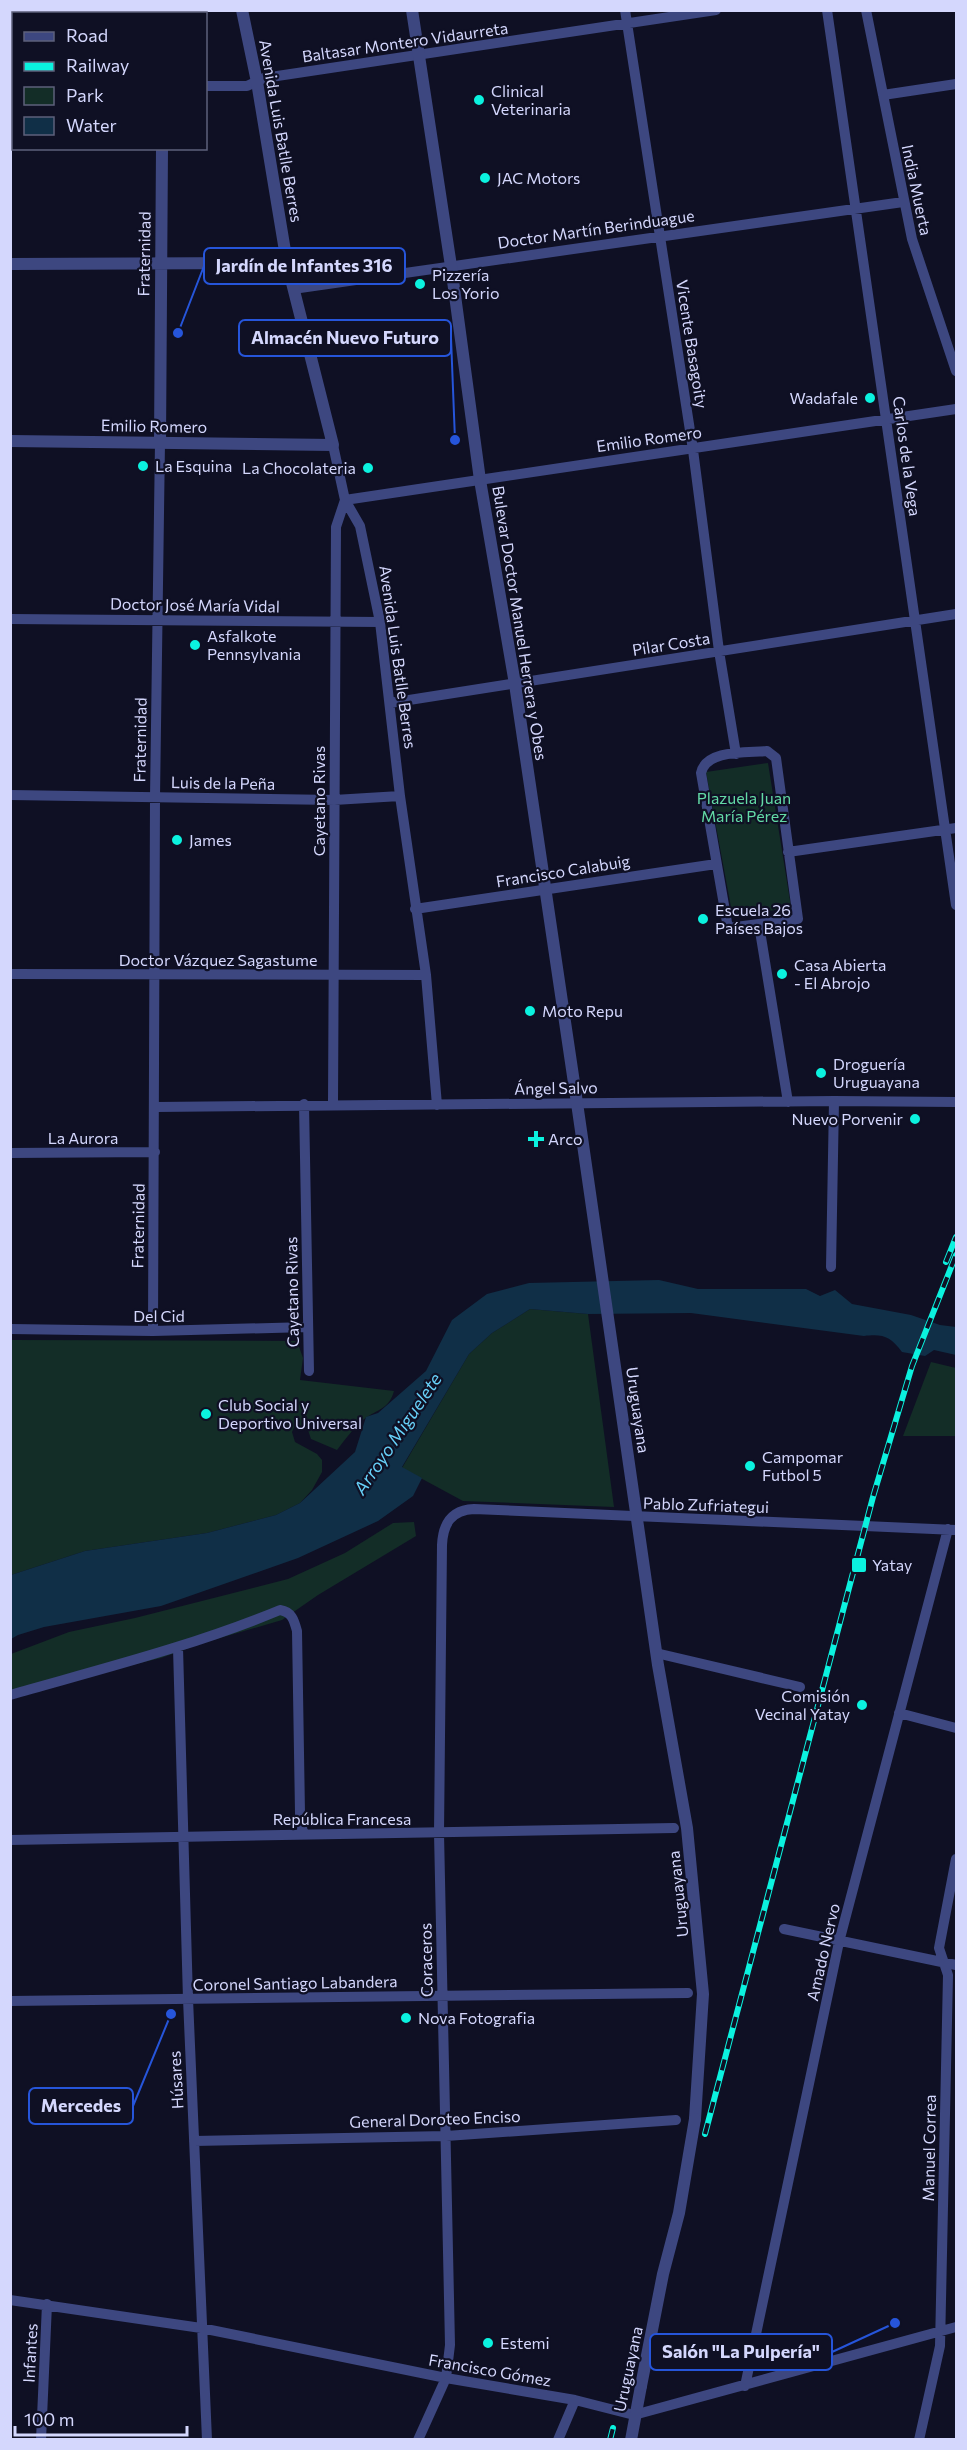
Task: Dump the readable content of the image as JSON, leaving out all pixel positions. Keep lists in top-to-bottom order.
{
  "streets": {
    "street": [
      "Baltasar Montero Vidaurreta",
      "Avenida Luis Batlle Berres",
      "India Muerta",
      "Doctor Martín Berinduague",
      "Fraternidad",
      "Vicente Basagoity",
      "Emilio Romero",
      "Carlos de la Vega",
      "Doctor José María Vidal",
      "Bulevar Doctor Manuel Herrera y Obes",
      "Pilar Costa",
      "Luis de la Peña",
      "Cayetano Rivas",
      "Francisco Calabuig",
      "Doctor Vázquez Sagastume",
      "Ángel Salvo",
      "La Aurora",
      "Del Cid",
      "Uruguayana",
      "Pablo Zufriategui",
      "República Francesa",
      "Amado Nervo",
      "Coraceros",
      "Coronel Santiago Labandera",
      "Húsares",
      "General Doroteo Enciso",
      "Manuel Correa",
      "Infantes",
      "Francisco Gómez"
    ]
  },
  "crossings": [
    ["Baltasar Montero Vidaurreta", "Avenida Luis Batlle Berres"],
    ["Baltasar Montero Vidaurreta", "Vicente Basagoity"],
    ["Baltasar Montero Vidaurreta", "Bulevar Doctor Manuel Herrera y Obes"],
    ["Avenida Luis Batlle Berres", "Doctor Martín Berinduague"],
    ["Avenida Luis Batlle Berres", "Emilio Romero"],
    ["Avenida Luis Batlle Berres", "Doctor José María Vidal"],
    ["Avenida Luis Batlle Berres", "Pilar Costa"],
    ["Avenida Luis Batlle Berres", "Luis de la Peña"],
    ["Avenida Luis Batlle Berres", "Cayetano Rivas"],
    ["Avenida Luis Batlle Berres", "Francisco Calabuig"],
    ["Avenida Luis Batlle Berres", "Doctor Vázquez Sagastume"],
    ["Avenida Luis Batlle Berres", "Ángel Salvo"],
    ["India Muerta", "Doctor Martín Berinduague"],
    ["Doctor Martín Berinduague", "Vicente Basagoity"],
    ["Doctor Martín Berinduague", "Carlos de la Vega"],
    ["Doctor Martín Berinduague", "Bulevar Doctor Manuel Herrera y Obes"],
    ["Fraternidad", "Emilio Romero"],
    ["Fraternidad", "Doctor José María Vidal"],
    ["Fraternidad", "Luis de la Peña"],
    ["Fraternidad", "Doctor Vázquez Sagastume"],
    ["Fraternidad", "Ángel Salvo"],
    ["Fraternidad", "La Aurora"],
    ["Fraternidad", "Del Cid"],
    ["Vicente Basagoity", "Emilio Romero"],
    ["Vicente Basagoity", "Pilar Costa"],
    ["Emilio Romero", "Carlos de la Vega"],
    ["Emilio Romero", "Bulevar Doctor Manuel Herrera y Obes"],
    ["Emilio Romero", "Cayetano Rivas"],
    ["Carlos de la Vega", "Pilar Costa"],
    ["Doctor José María Vidal", "Cayetano Rivas"],
    ["Bulevar Doctor Manuel Herrera y Obes", "Pilar Costa"],
    ["Bulevar Doctor Manuel Herrera y Obes", "Francisco Calabuig"],
    ["Bulevar Doctor Manuel Herrera y Obes", "Ángel Salvo"],
    ["Bulevar Doctor Manuel Herrera y Obes", "Uruguayana"],
    ["Luis de la Peña", "Cayetano Rivas"],
    ["Cayetano Rivas", "Doctor Vázquez Sagastume"],
    ["Cayetano Rivas", "Ángel Salvo"],
    ["Cayetano Rivas", "Del Cid"],
    ["Uruguayana", "Pablo Zufriategui"],
    ["Uruguayana", "Francisco Gómez"],
    ["Pablo Zufriategui", "Amado Nervo"],
    ["Pablo Zufriategui", "Coraceros"],
    ["República Francesa", "Coraceros"],
    ["República Francesa", "Húsares"],
    ["Amado Nervo", "Francisco Gómez"],
    ["Coraceros", "Coronel Santiago Labandera"],
    ["Coraceros", "General Doroteo Enciso"],
    ["Coraceros", "Francisco Gómez"],
    ["Coronel Santiago Labandera", "Húsares"],
    ["Húsares", "General Doroteo Enciso"],
    ["Húsares", "Francisco Gómez"],
    ["Manuel Correa", "Francisco Gómez"],
    ["Infantes", "Francisco Gómez"]
  ],
  "water": ["Arroyo Miguelete"],
  "parks": ["Plazuela Juan María Pérez"],
  "places": {
    "other": [
      "Clinical Veterinaria",
      "JAC Motors",
      "Pizzería Los Yorio",
      "Jardín de Infantes 316",
      "Wadafale",
      "Almacén Nuevo Futuro",
      "La Esquina",
      "La Chocolateria",
      "Asfalkote Pennsylvania",
      "James",
      "Escuela 26 Países Bajos",
      "Casa Abierta - El Abrojo",
      "Moto Repu",
      "Droguería Uruguayana",
      "Nuevo Porvenir",
      "Club Social y Deportivo Universal",
      "Campomar Futbol 5",
      "Comisión Vecinal Yatay",
      "Mercedes",
      "Nova Fotografia",
      "Salón \"La Pulpería\"",
      "Estemi"
    ],
    "health": ["Arco"],
    "transit": ["Yatay"]
  },
  "legend": [
    "Road",
    "Railway",
    "Park",
    "Water"
  ],
  "scale_bar": "100 m"
}
